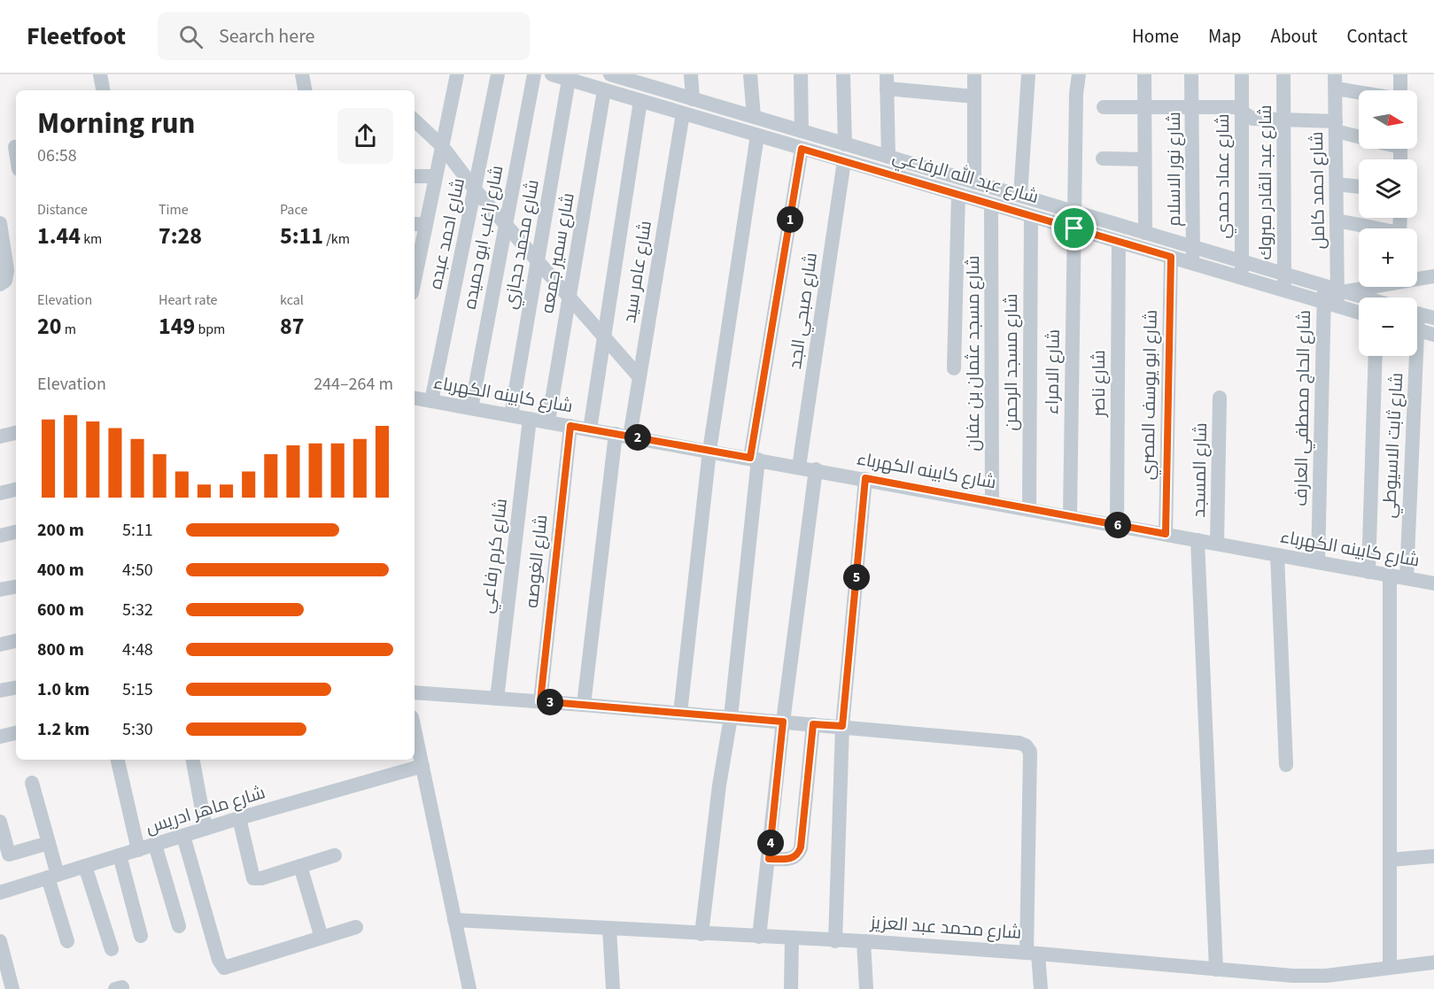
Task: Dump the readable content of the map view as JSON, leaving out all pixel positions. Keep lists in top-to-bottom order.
{
  "streets": {
    "street": [
      "شارع نور الاسلام",
      "شارع عماد حمدي",
      "شارع عبد الله الرفاعي",
      "شارع عبد القادر مبروك",
      "شارع احمد كامل",
      "شارع احمد عبده",
      "شارع راغب ابو حميده",
      "شارع محمد حجازي",
      "شارع سمير جمعه",
      "شارع عامر سيد",
      "شارع صبحي الجد",
      "شارع مسجد عثمان بن عفان",
      "شارع مسجد الرحمن",
      "شارع الامراء",
      "شارع ناصر",
      "شارع كابينه الكهرباء",
      "شارع ابو يوسف المصري",
      "شارع الحاج مصطفي العارف",
      "شارع ثابت الاسيوطي",
      "شارع المسجد",
      "شارع كرم رفاعي",
      "شارع الغوصه",
      "شارع ماهر ادريس",
      "شارع محمد عبد العزيز"
    ]
  },
  "crossings": [
    ["شارع نور الاسلام", "شارع عبد الله الرفاعي"],
    ["شارع عماد حمدي", "شارع عبد الله الرفاعي"],
    ["شارع عبد الله الرفاعي", "شارع عبد القادر مبروك"],
    ["شارع عبد الله الرفاعي", "شارع احمد كامل"],
    ["شارع عبد الله الرفاعي", "شارع محمد حجازي"],
    ["شارع عبد الله الرفاعي", "شارع سمير جمعه"],
    ["شارع عبد الله الرفاعي", "شارع عامر سيد"],
    ["شارع عبد الله الرفاعي", "شارع صبحي الجد"],
    ["شارع عبد الله الرفاعي", "شارع مسجد عثمان بن عفان"],
    ["شارع عبد الله الرفاعي", "شارع مسجد الرحمن"],
    ["شارع عبد الله الرفاعي", "شارع الامراء"],
    ["شارع عبد الله الرفاعي", "شارع ناصر"],
    ["شارع عبد الله الرفاعي", "شارع ابو يوسف المصري"],
    ["شارع عبد الله الرفاعي", "شارع الحاج مصطفي العارف"],
    ["شارع احمد كامل", "شارع الحاج مصطفي العارف"],
    ["شارع احمد عبده", "شارع كابينه الكهرباء"],
    ["شارع راغب ابو حميده", "شارع كابينه الكهرباء"],
    ["شارع محمد حجازي", "شارع كابينه الكهرباء"],
    ["شارع سمير جمعه", "شارع كابينه الكهرباء"],
    ["شارع عامر سيد", "شارع كابينه الكهرباء"],
    ["شارع صبحي الجد", "شارع كابينه الكهرباء"],
    ["شارع مسجد عثمان بن عفان", "شارع كابينه الكهرباء"],
    ["شارع مسجد الرحمن", "شارع كابينه الكهرباء"],
    ["شارع الامراء", "شارع كابينه الكهرباء"],
    ["شارع ناصر", "شارع كابينه الكهرباء"],
    ["شارع كابينه الكهرباء", "شارع ابو يوسف المصري"],
    ["شارع كابينه الكهرباء", "شارع الحاج مصطفي العارف"],
    ["شارع كابينه الكهرباء", "شارع ثابت الاسيوطي"],
    ["شارع كابينه الكهرباء", "شارع المسجد"],
    ["شارع كابينه الكهرباء", "شارع كرم رفاعي"],
    ["شارع كابينه الكهرباء", "شارع الغوصه"]
  ],
  "north": "right",
  "page": {
    "header": "Fleetfoot",
    "search": "Search here",
    "nav": [
      "Home",
      "Map",
      "About",
      "Contact"
    ],
    "map_buttons": ["+", "−"],
    "heading": ["Morning run", "06:58"],
    "stats": [
      ["Distance", "1.44 km"],
      ["Time", "7:28"],
      ["Pace", "5:11 /km"],
      ["Elevation", "20 m"],
      ["Heart rate", "149 bpm"],
      ["kcal", "87"]
    ],
    "pins": [
      "1",
      "2",
      "6",
      "5",
      "3",
      "4"
    ],
    "chart": ["Elevation", "244–264 m"],
    "list": [
      {
        "name": "200 m",
        "note": "5:11"
      },
      {
        "name": "400 m",
        "note": "4:50"
      },
      {
        "name": "600 m",
        "note": "5:32"
      },
      {
        "name": "800 m",
        "note": "4:48"
      },
      {
        "name": "1.0 km",
        "note": "5:15"
      },
      {
        "name": "1.2 km",
        "note": "5:30"
      }
    ]
  }
}
